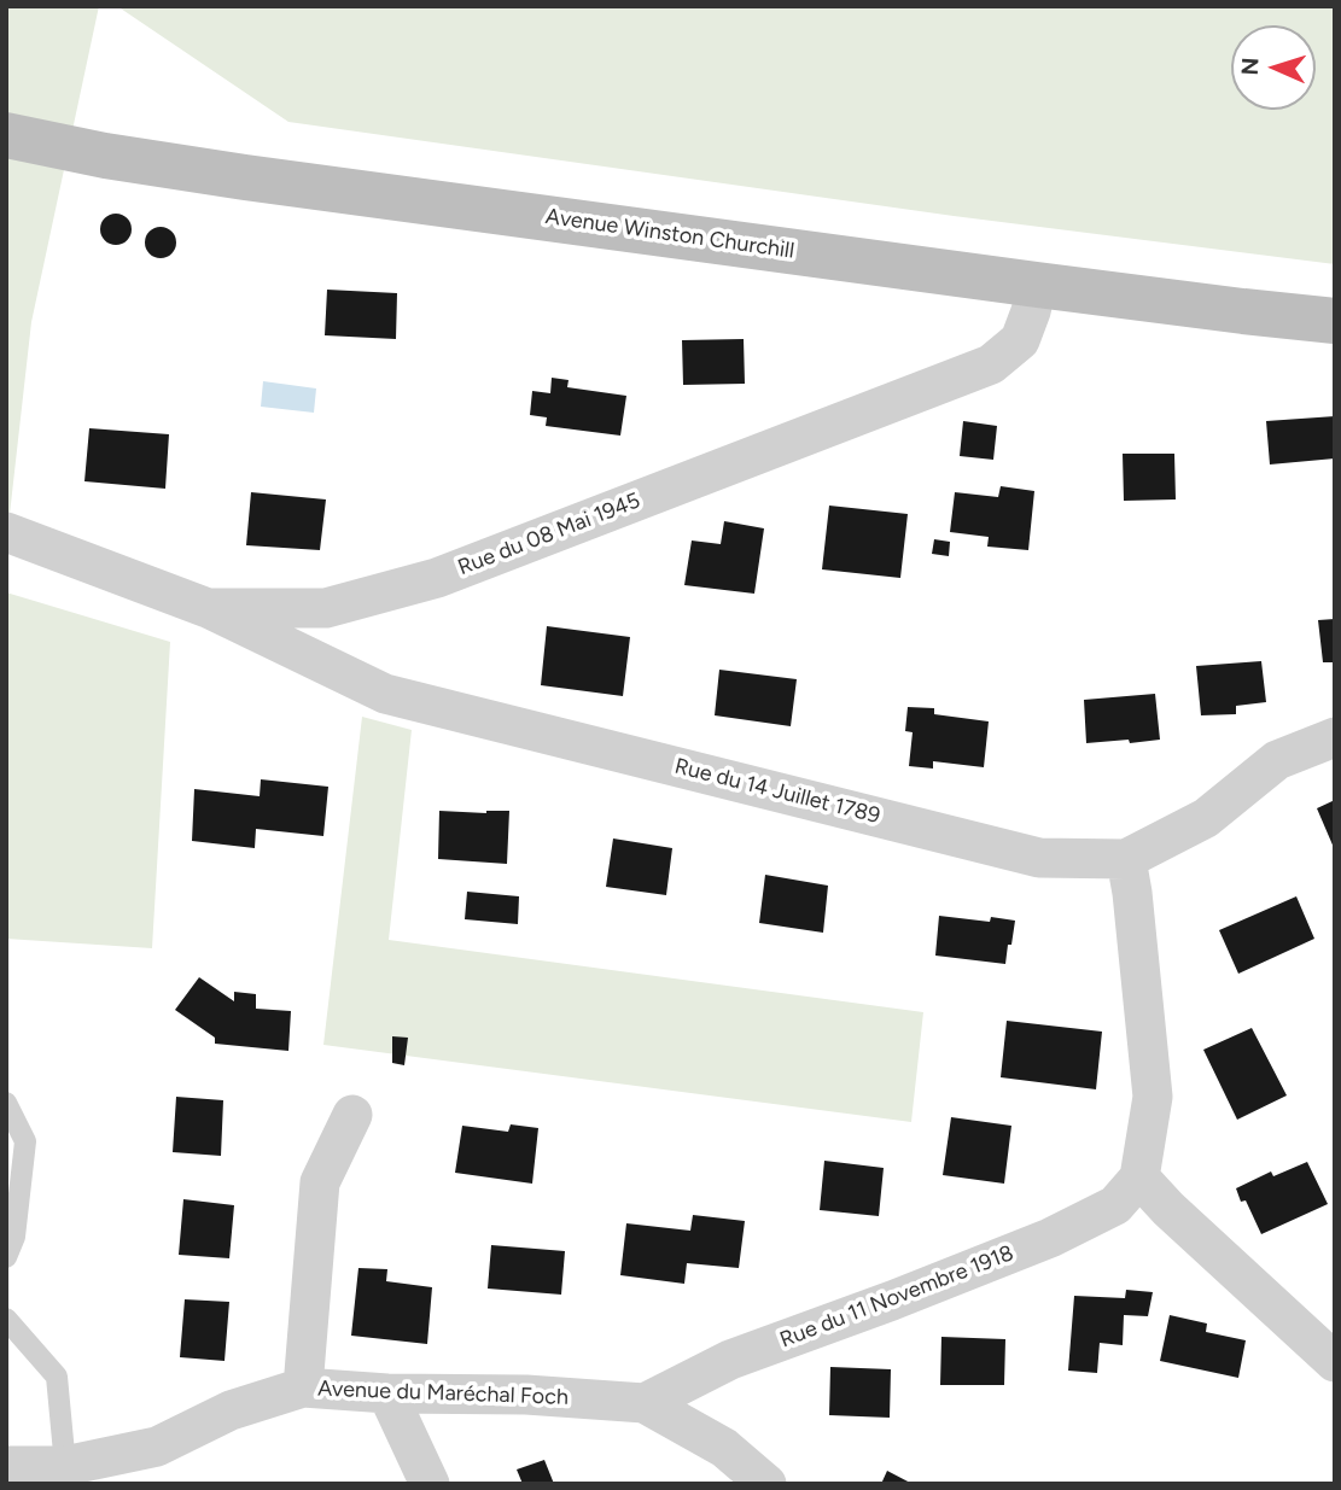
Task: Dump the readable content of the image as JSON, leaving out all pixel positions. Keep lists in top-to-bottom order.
{
  "streets": {
    "main road": ["Avenue Winston Churchill"],
    "street": [
      "Rue du 08 Mai 1945",
      "Rue du 14 Juillet 1789",
      "Rue du 11 Novembre 1918",
      "Avenue du Maréchal Foch"
    ]
  },
  "crossings": [
    ["Avenue Winston Churchill", "Rue du 08 Mai 1945"],
    ["Rue du 08 Mai 1945", "Rue du 14 Juillet 1789"],
    ["Rue du 11 Novembre 1918", "Avenue du Maréchal Foch"]
  ],
  "north": "left"
}
